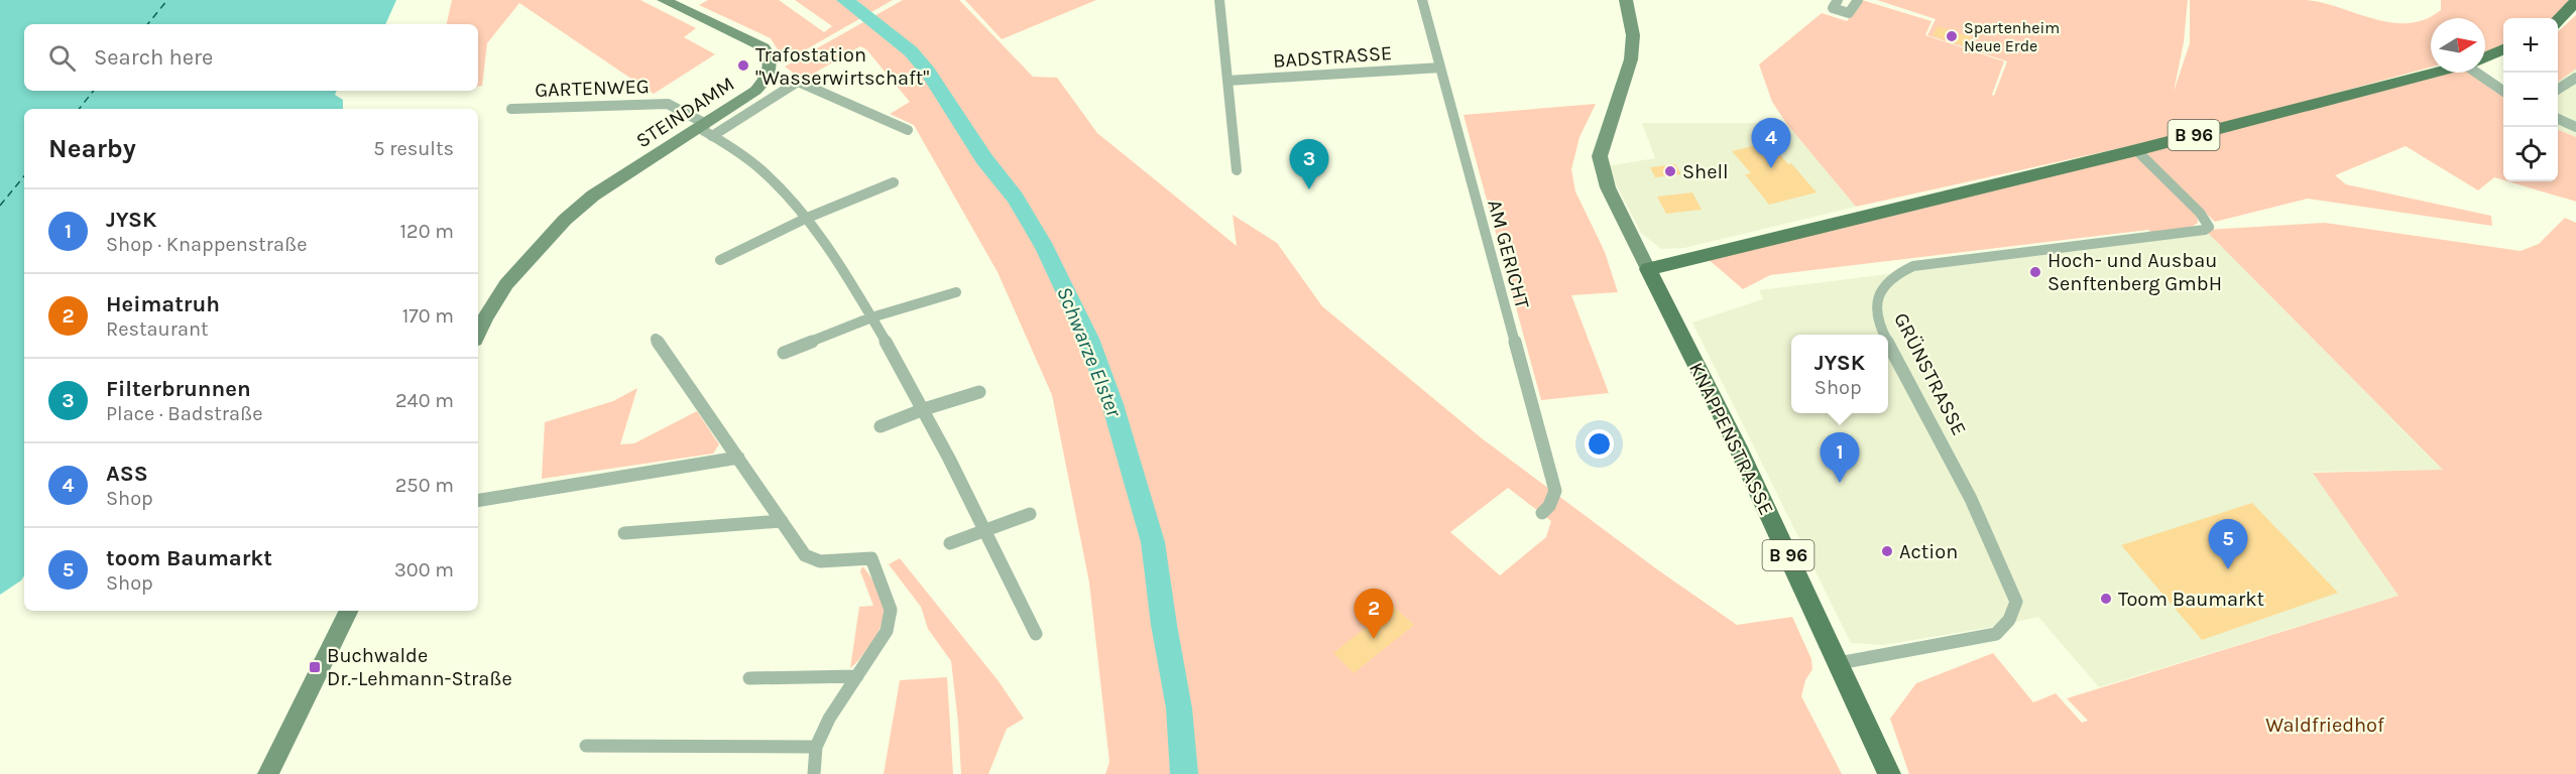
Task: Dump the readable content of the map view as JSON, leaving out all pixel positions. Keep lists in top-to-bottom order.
{
  "streets": {
    "main road": ["B 96", "KNAPPENSTRASSE"],
    "street": [
      "BADSTRASSE",
      "GARTENWEG",
      "STEINDAMM",
      "AM GERICHT",
      "GRÜNSTRASSE"
    ]
  },
  "crossings": [
    ["BADSTRASSE", "AM GERICHT"],
    ["GARTENWEG", "STEINDAMM"],
    ["B 96", "GRÜNSTRASSE"],
    ["B 96", "KNAPPENSTRASSE"],
    ["GRÜNSTRASSE", "KNAPPENSTRASSE"]
  ],
  "water": ["Schwarze Elster"],
  "parks": ["Waldfriedhof"],
  "places": {
    "other": [
      "Spartenheim Neue Erde",
      "Trafostation \"Wasserwirtschaft\"",
      "Shell",
      "Hoch- und Ausbau Senftenberg GmbH",
      "Action",
      "Toom Baumarkt"
    ],
    "transit": ["Buchwalde Dr.-Lehmann-Straße"]
  },
  "north": "right",
  "page": {
    "map_buttons": ["+", "−"],
    "search": "Search here",
    "heading": ["Nearby", "5 results"],
    "pins": [
      "4",
      "3",
      "1",
      "5",
      "2"
    ],
    "list": [
      {
        "mark": "1",
        "name": "JYSK",
        "note": "Shop · Knappenstraße",
        "value": "120 m"
      },
      {
        "mark": "2",
        "name": "Heimatruh",
        "note": "Restaurant",
        "value": "170 m"
      },
      {
        "mark": "3",
        "name": "Filterbrunnen",
        "note": "Place · Badstraße",
        "value": "240 m"
      },
      {
        "mark": "4",
        "name": "ASS",
        "note": "Shop",
        "value": "250 m"
      },
      {
        "mark": "5",
        "name": "toom Baumarkt",
        "note": "Shop",
        "value": "300 m"
      }
    ],
    "popup": ["JYSK", "Shop"]
  }
}
